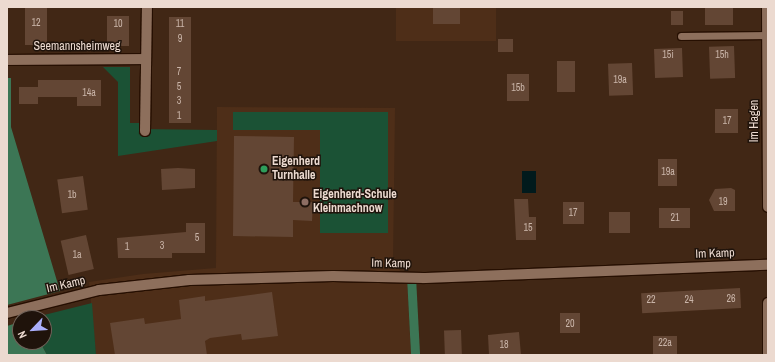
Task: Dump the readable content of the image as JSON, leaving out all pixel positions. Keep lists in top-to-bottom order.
{
  "streets": {
    "street": ["Seemannsheimweg", "Im Hagen", "Im Kamp"]
  },
  "places": ["Eigenherd Turnhalle", "Eigenherd-Schule Kleinmachnow"],
  "house_numbers": [
    "12",
    "10",
    "11",
    "9",
    "15i",
    "15h",
    "7",
    "19a",
    "5",
    "15b",
    "14a",
    "3",
    "1",
    "17",
    "19a",
    "1b",
    "19",
    "17",
    "21",
    "15",
    "5",
    "3",
    "1",
    "1a",
    "26",
    "22",
    "24",
    "20",
    "22a",
    "18"
  ],
  "north": "bottom left"
}
